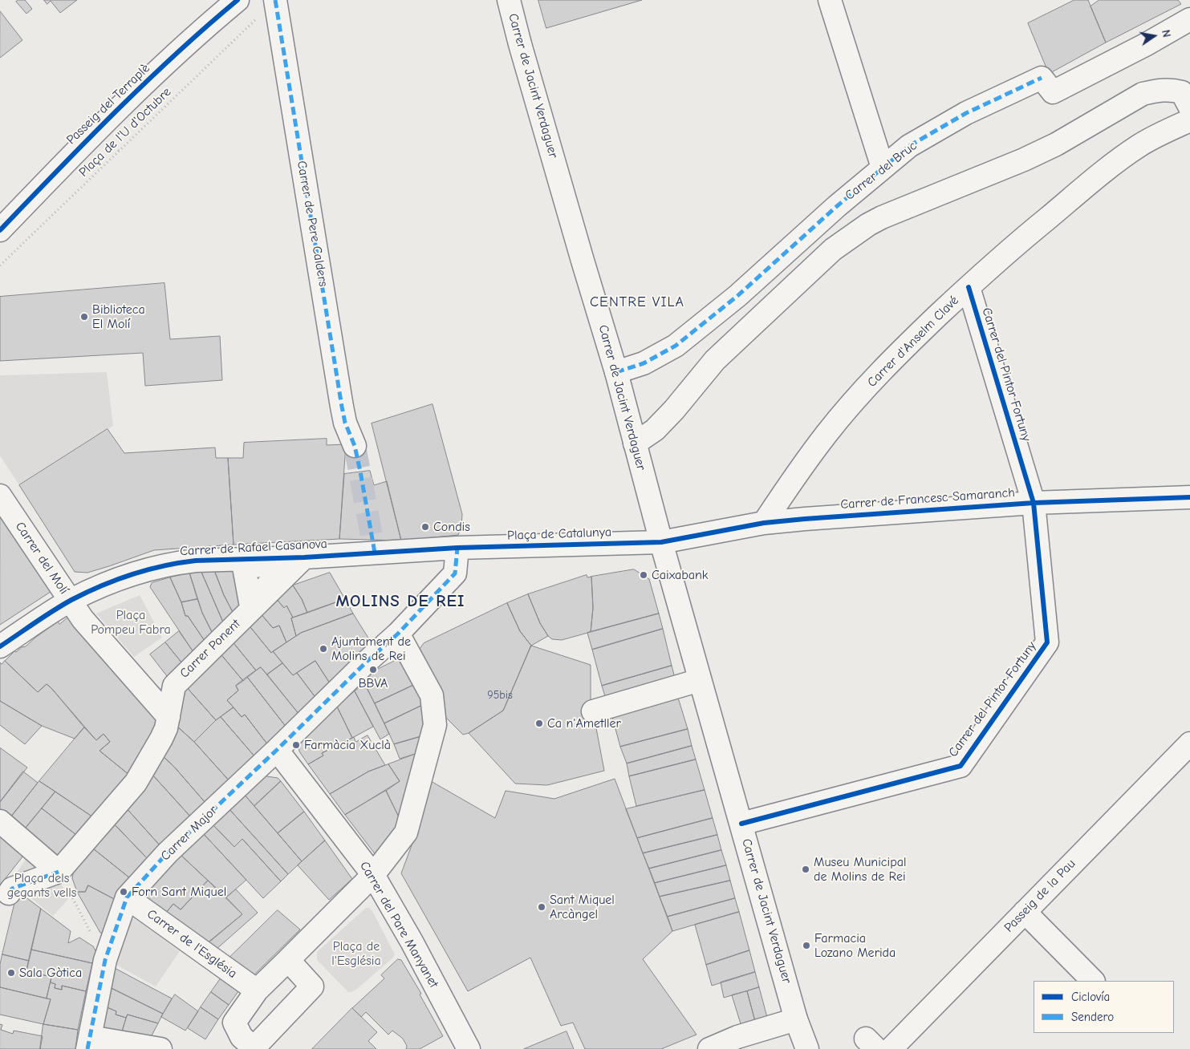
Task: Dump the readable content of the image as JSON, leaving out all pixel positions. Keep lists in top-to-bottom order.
{
  "streets": {
    "street": [
      "Carrer de Jacint Verdaguer",
      "Passeig del Terraplè",
      "Carrer del Bruc",
      "Carrer de Pere Calders",
      "Carrer d'Anselm Clavé",
      "Carrer del Pintor Fortuny",
      "Carrer de Francesc Samaranch",
      "Plaça de Catalunya",
      "Carrer de Rafael Casanova",
      "Carrer del Molí",
      "Carrer Ponent",
      "Carrer Major",
      "Passeig de la Pau",
      "Carrer del Pare Manyanet",
      "Carrer de l'Església"
    ],
    "path": ["Plaça de l'U d'Octubre"]
  },
  "crossings": [
    ["Carrer de Jacint Verdaguer", "Carrer del Bruc"],
    ["Carrer de Jacint Verdaguer", "Carrer del Pintor Fortuny"],
    ["Carrer de Jacint Verdaguer", "Carrer de Francesc Samaranch"],
    ["Carrer de Jacint Verdaguer", "Plaça de Catalunya"],
    ["Carrer d'Anselm Clavé", "Carrer del Pintor Fortuny"],
    ["Carrer d'Anselm Clavé", "Carrer de Francesc Samaranch"],
    ["Carrer del Pintor Fortuny", "Carrer de Francesc Samaranch"],
    ["Carrer de Francesc Samaranch", "Plaça de Catalunya"],
    ["Plaça de Catalunya", "Carrer de Rafael Casanova"],
    ["Carrer de Rafael Casanova", "Carrer del Molí"],
    ["Carrer de Rafael Casanova", "Carrer Ponent"],
    ["Carrer Major", "Carrer del Pare Manyanet"],
    ["Carrer Major", "Carrer de l'Església"]
  ],
  "districts": ["CENTRE VILA", "MOLINS DE REI"],
  "parks": ["Plaça Pompeu Fabra", "Plaça dels gegants vells", "Plaça de l'Església"],
  "places": [
    "Biblioteca El Molí",
    "Condis",
    "Caixabank",
    "Ajuntament de Molins de Rei",
    "BBVA",
    "Ca n'Ametller",
    "Farmàcia Xuclà",
    "Museu Municipal de Molins de Rei",
    "Forn Sant Miquel",
    "Sant Miquel Arcàngel",
    "Farmacia Lozano Merida",
    "Sala Gòtica"
  ],
  "house_numbers": ["95bis"],
  "legend": ["Ciclovía", "Sendero"],
  "north": "right"
}
